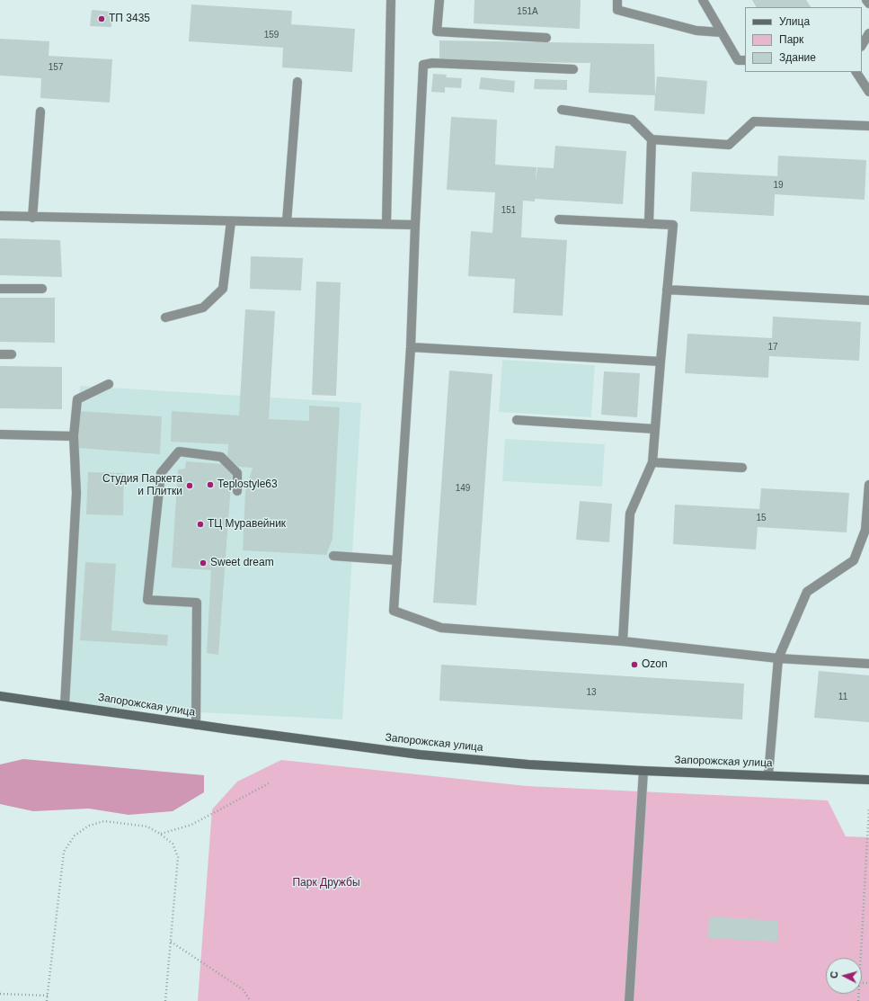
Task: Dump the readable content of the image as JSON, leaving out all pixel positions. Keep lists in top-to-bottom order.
{
  "streets": {
    "street": ["Запорожская улица"]
  },
  "parks": ["Парк Дружбы"],
  "places": [
    "ТП 3435",
    "Teplostyle63",
    "Студия Паркета и Плитки",
    "ТЦ Муравейник",
    "Sweet dream",
    "Ozon"
  ],
  "house_numbers": [
    "151А",
    "159",
    "157",
    "19",
    "151",
    "17",
    "149",
    "15",
    "13",
    "11"
  ],
  "legend": ["Улица", "Парк", "Здание"],
  "north": "left"
}
